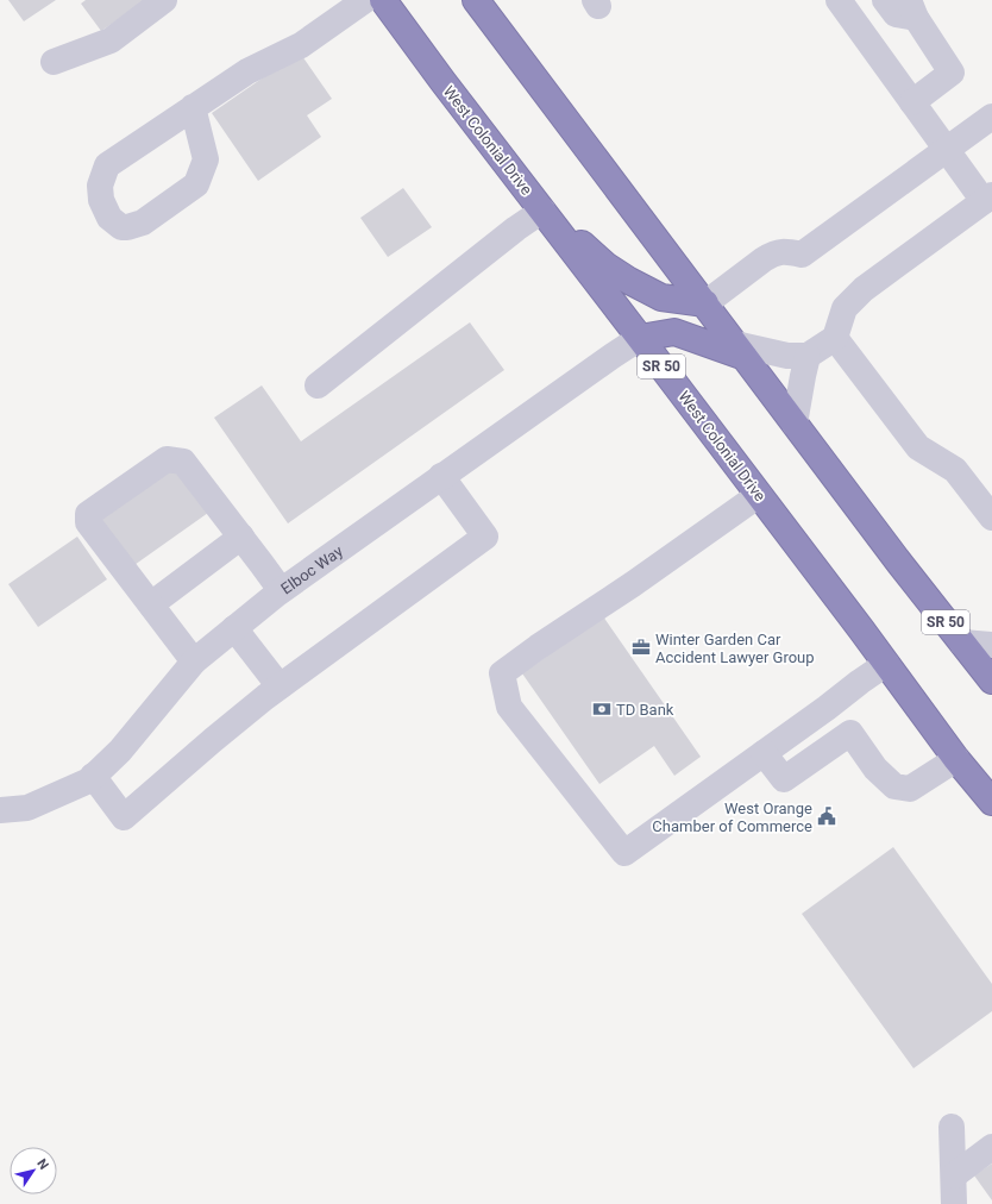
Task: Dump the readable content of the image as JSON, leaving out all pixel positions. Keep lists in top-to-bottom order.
{
  "streets": {
    "highway": ["West Colonial Drive", "SR 50"],
    "street": ["Elboc Way"]
  },
  "crossings": [
    ["West Colonial Drive", "Elboc Way"]
  ],
  "places": {
    "office": ["Winter Garden Car Accident Lawyer Group"],
    "bank": ["TD Bank"],
    "public building": ["West Orange Chamber of Commerce"]
  },
  "north": "top right"
}
